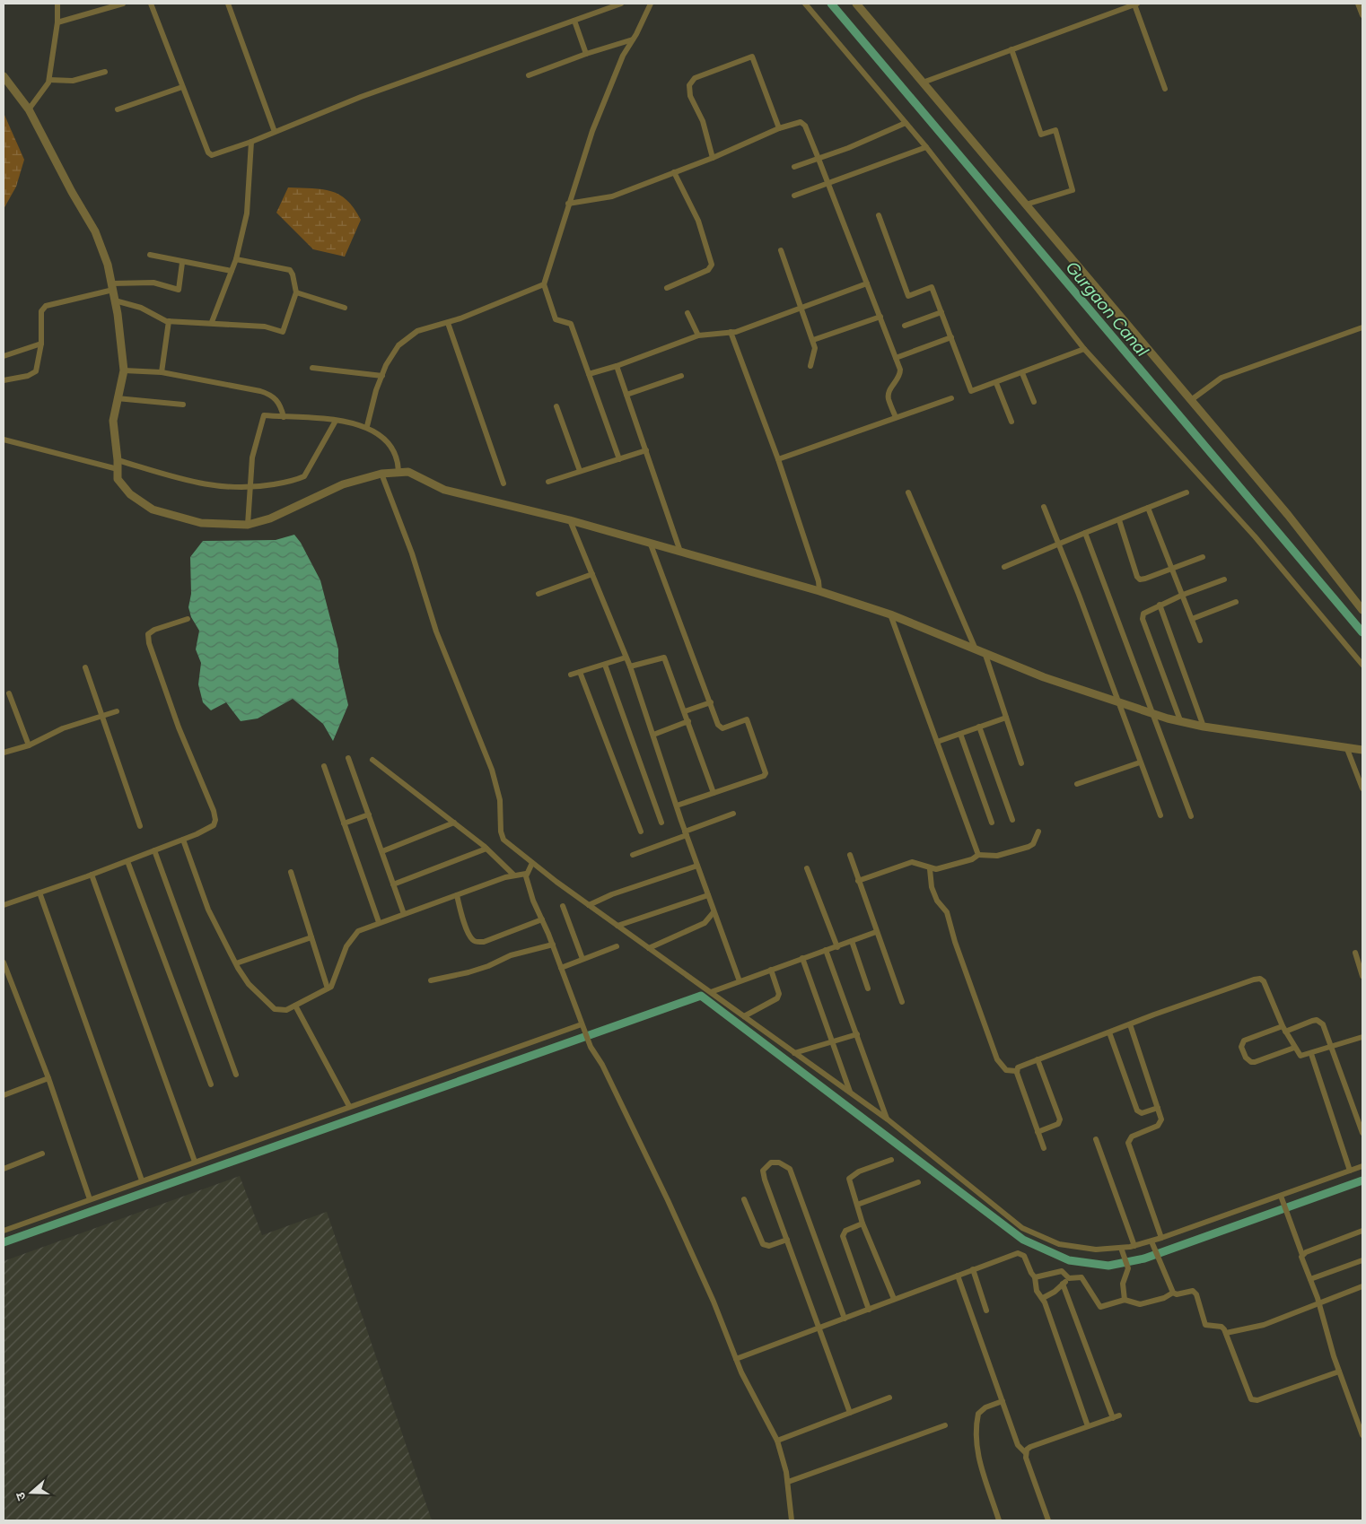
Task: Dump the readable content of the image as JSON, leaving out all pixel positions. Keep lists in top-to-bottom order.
{
  "water": ["Gurgaon Canal"],
  "north": "left"
}
